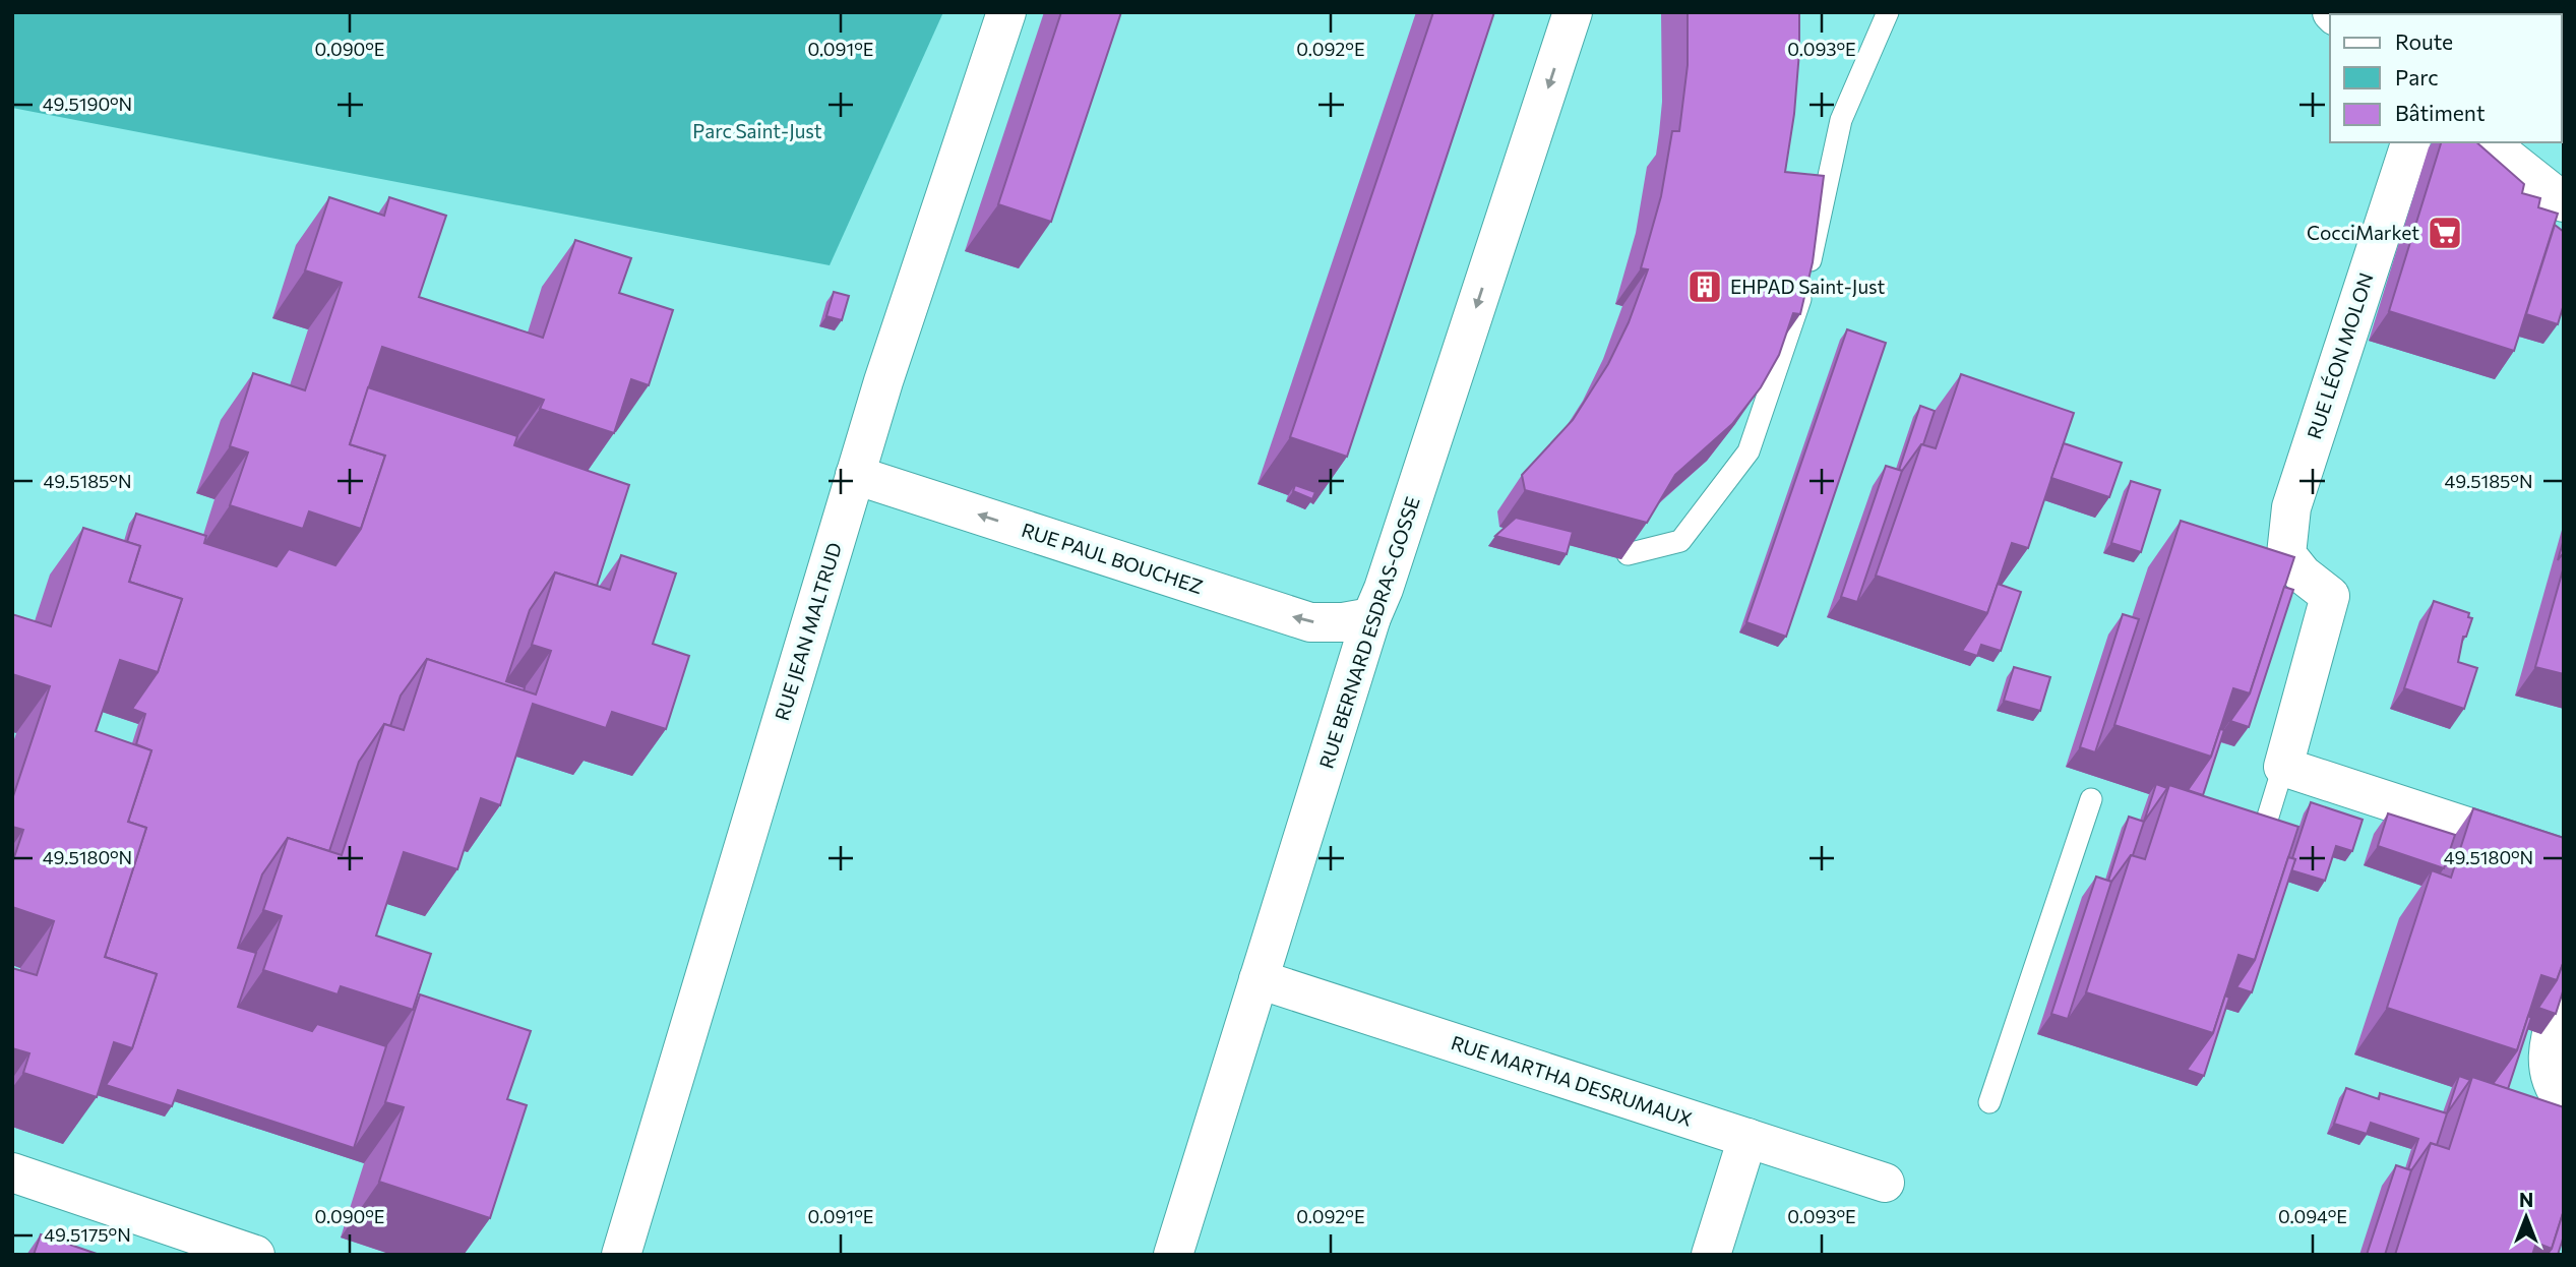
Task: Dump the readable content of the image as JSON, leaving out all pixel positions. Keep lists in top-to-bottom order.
{
  "streets": {
    "street": [
      "RUE LÉON MOLON",
      "RUE PAUL BOUCHEZ",
      "RUE JEAN MALTRUD",
      "RUE BERNARD ESDRAS-GOSSE",
      "RUE MARTHA DESRUMAUX"
    ]
  },
  "crossings": [
    ["RUE PAUL BOUCHEZ", "RUE JEAN MALTRUD"],
    ["RUE PAUL BOUCHEZ", "RUE BERNARD ESDRAS-GOSSE"],
    ["RUE BERNARD ESDRAS-GOSSE", "RUE MARTHA DESRUMAUX"]
  ],
  "one_way": ["RUE PAUL BOUCHEZ", "RUE BERNARD ESDRAS-GOSSE"],
  "parks": ["Parc Saint-Just"],
  "places": {
    "supermarket": ["CocciMarket"],
    "building": ["EHPAD Saint-Just"]
  },
  "legend": ["Route", "Parc", "Bâtiment"],
  "north": "top",
  "coordinates": [
    "0.090°E",
    "0.091°E",
    "0.092°E",
    "0.093°E",
    "49.5190°N",
    "49.5185°N",
    "49.5180°N",
    "0.094°E",
    "49.5175°N"
  ]
}
